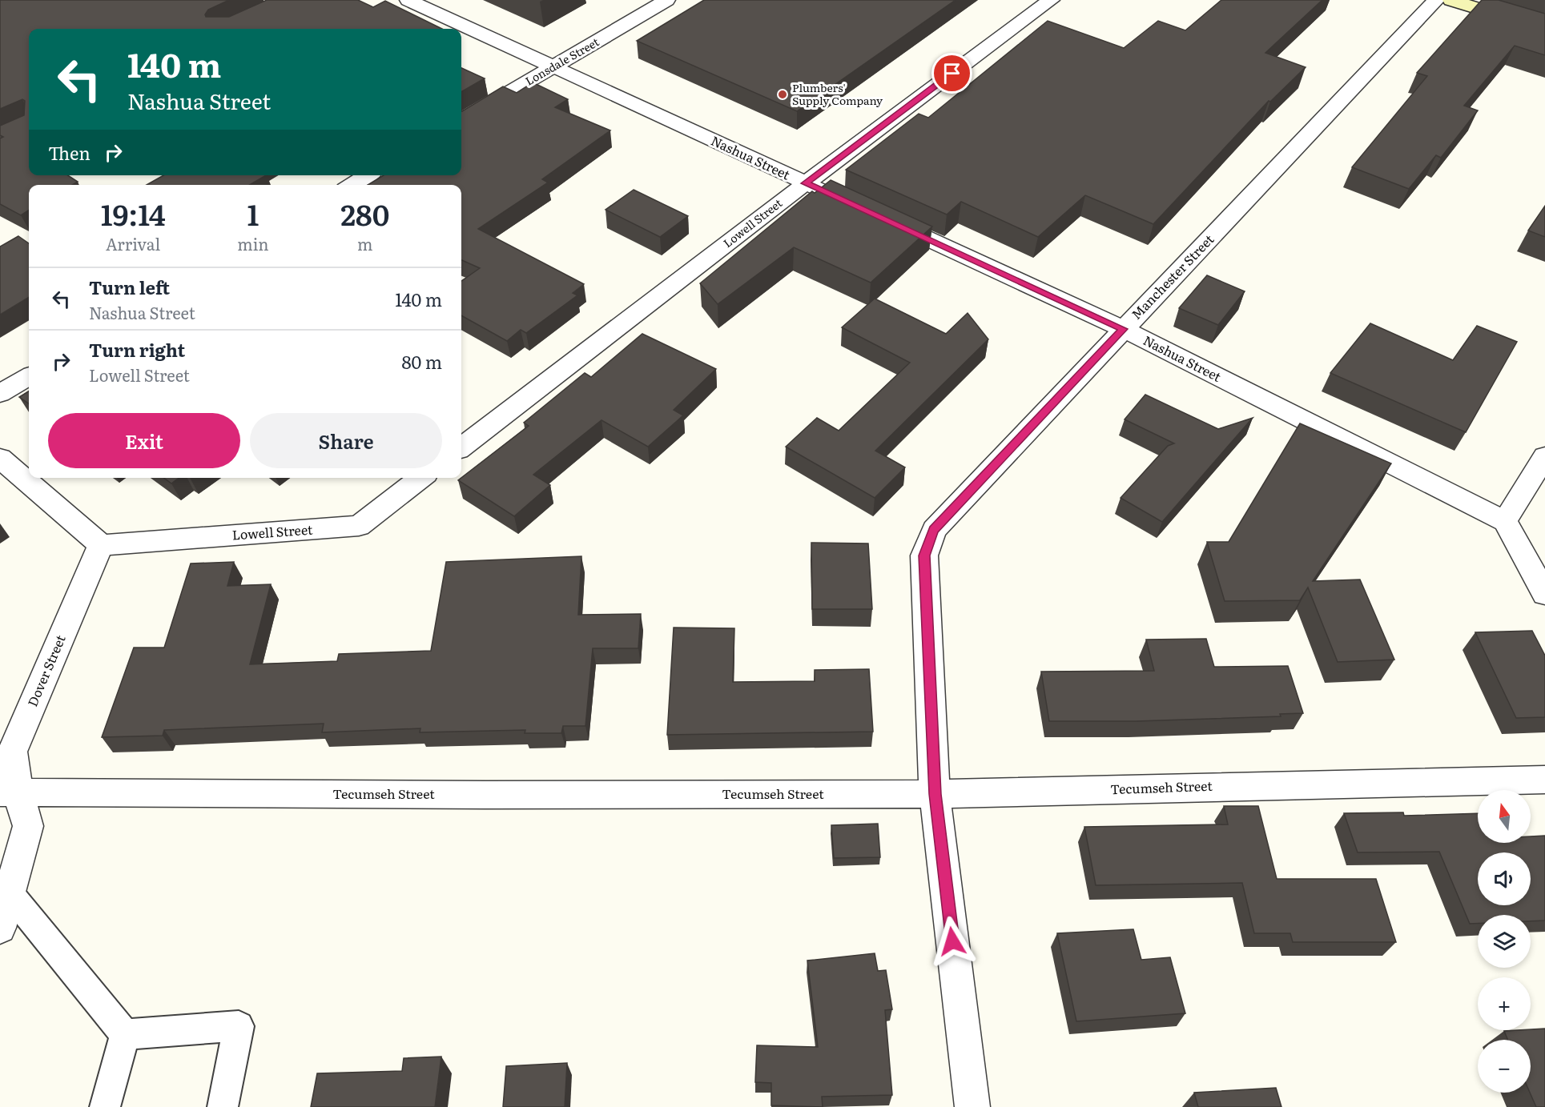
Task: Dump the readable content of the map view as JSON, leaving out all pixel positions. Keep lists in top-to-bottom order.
{
  "streets": {
    "street": [
      "Lonsdale Street",
      "Nashua Street",
      "Lowell Street",
      "Manchester Street",
      "Dover Street",
      "Tecumseh Street"
    ]
  },
  "crossings": [
    ["Lonsdale Street", "Nashua Street"],
    ["Nashua Street", "Lowell Street"],
    ["Nashua Street", "Manchester Street"],
    ["Lowell Street", "Dover Street"],
    ["Manchester Street", "Tecumseh Street"],
    ["Dover Street", "Tecumseh Street"]
  ],
  "places": ["Plumbers' Supply Company"],
  "north": "top",
  "page": {
    "turn": ["140 m", "Nashua Street"],
    "then": "Then",
    "eta": [
      "19:14",
      "Arrival",
      "1",
      "min",
      "280",
      "m"
    ],
    "list": [
      {
        "name": "Turn left",
        "note": "Nashua Street",
        "value": "140 m"
      },
      {
        "name": "Turn right",
        "note": "Lowell Street",
        "value": "80 m"
      }
    ],
    "buttons": ["Exit", "Share"],
    "map_buttons": ["+", "−"]
  }
}
